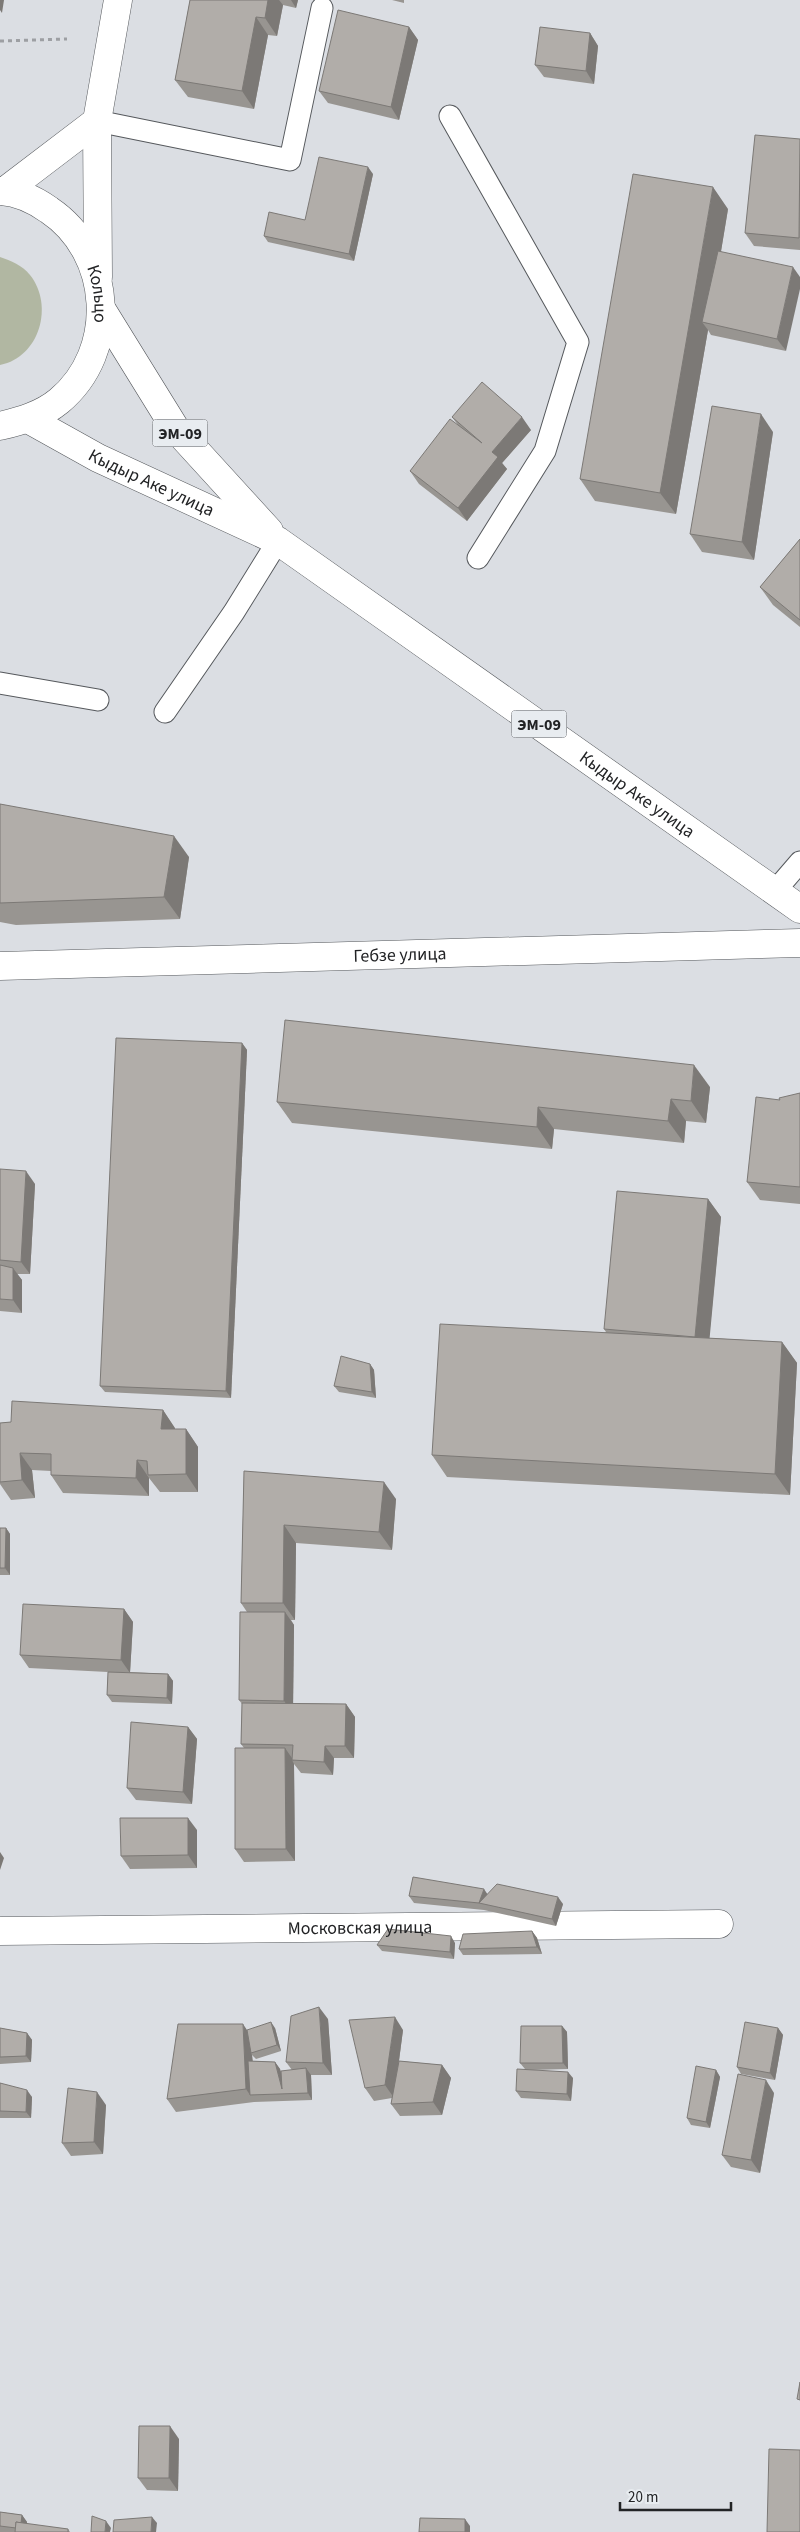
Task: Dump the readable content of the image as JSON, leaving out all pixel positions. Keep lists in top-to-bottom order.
{
  "streets": {
    "main road": [
      "Кольцо",
      "ЭМ-09",
      "Кыдыр Аке улица",
      "Гебзе улица",
      "Московская улица"
    ]
  },
  "crossings": [
    ["Кольцо", "Кыдыр Аке улица"]
  ],
  "scale_bar": "20 m"
}
